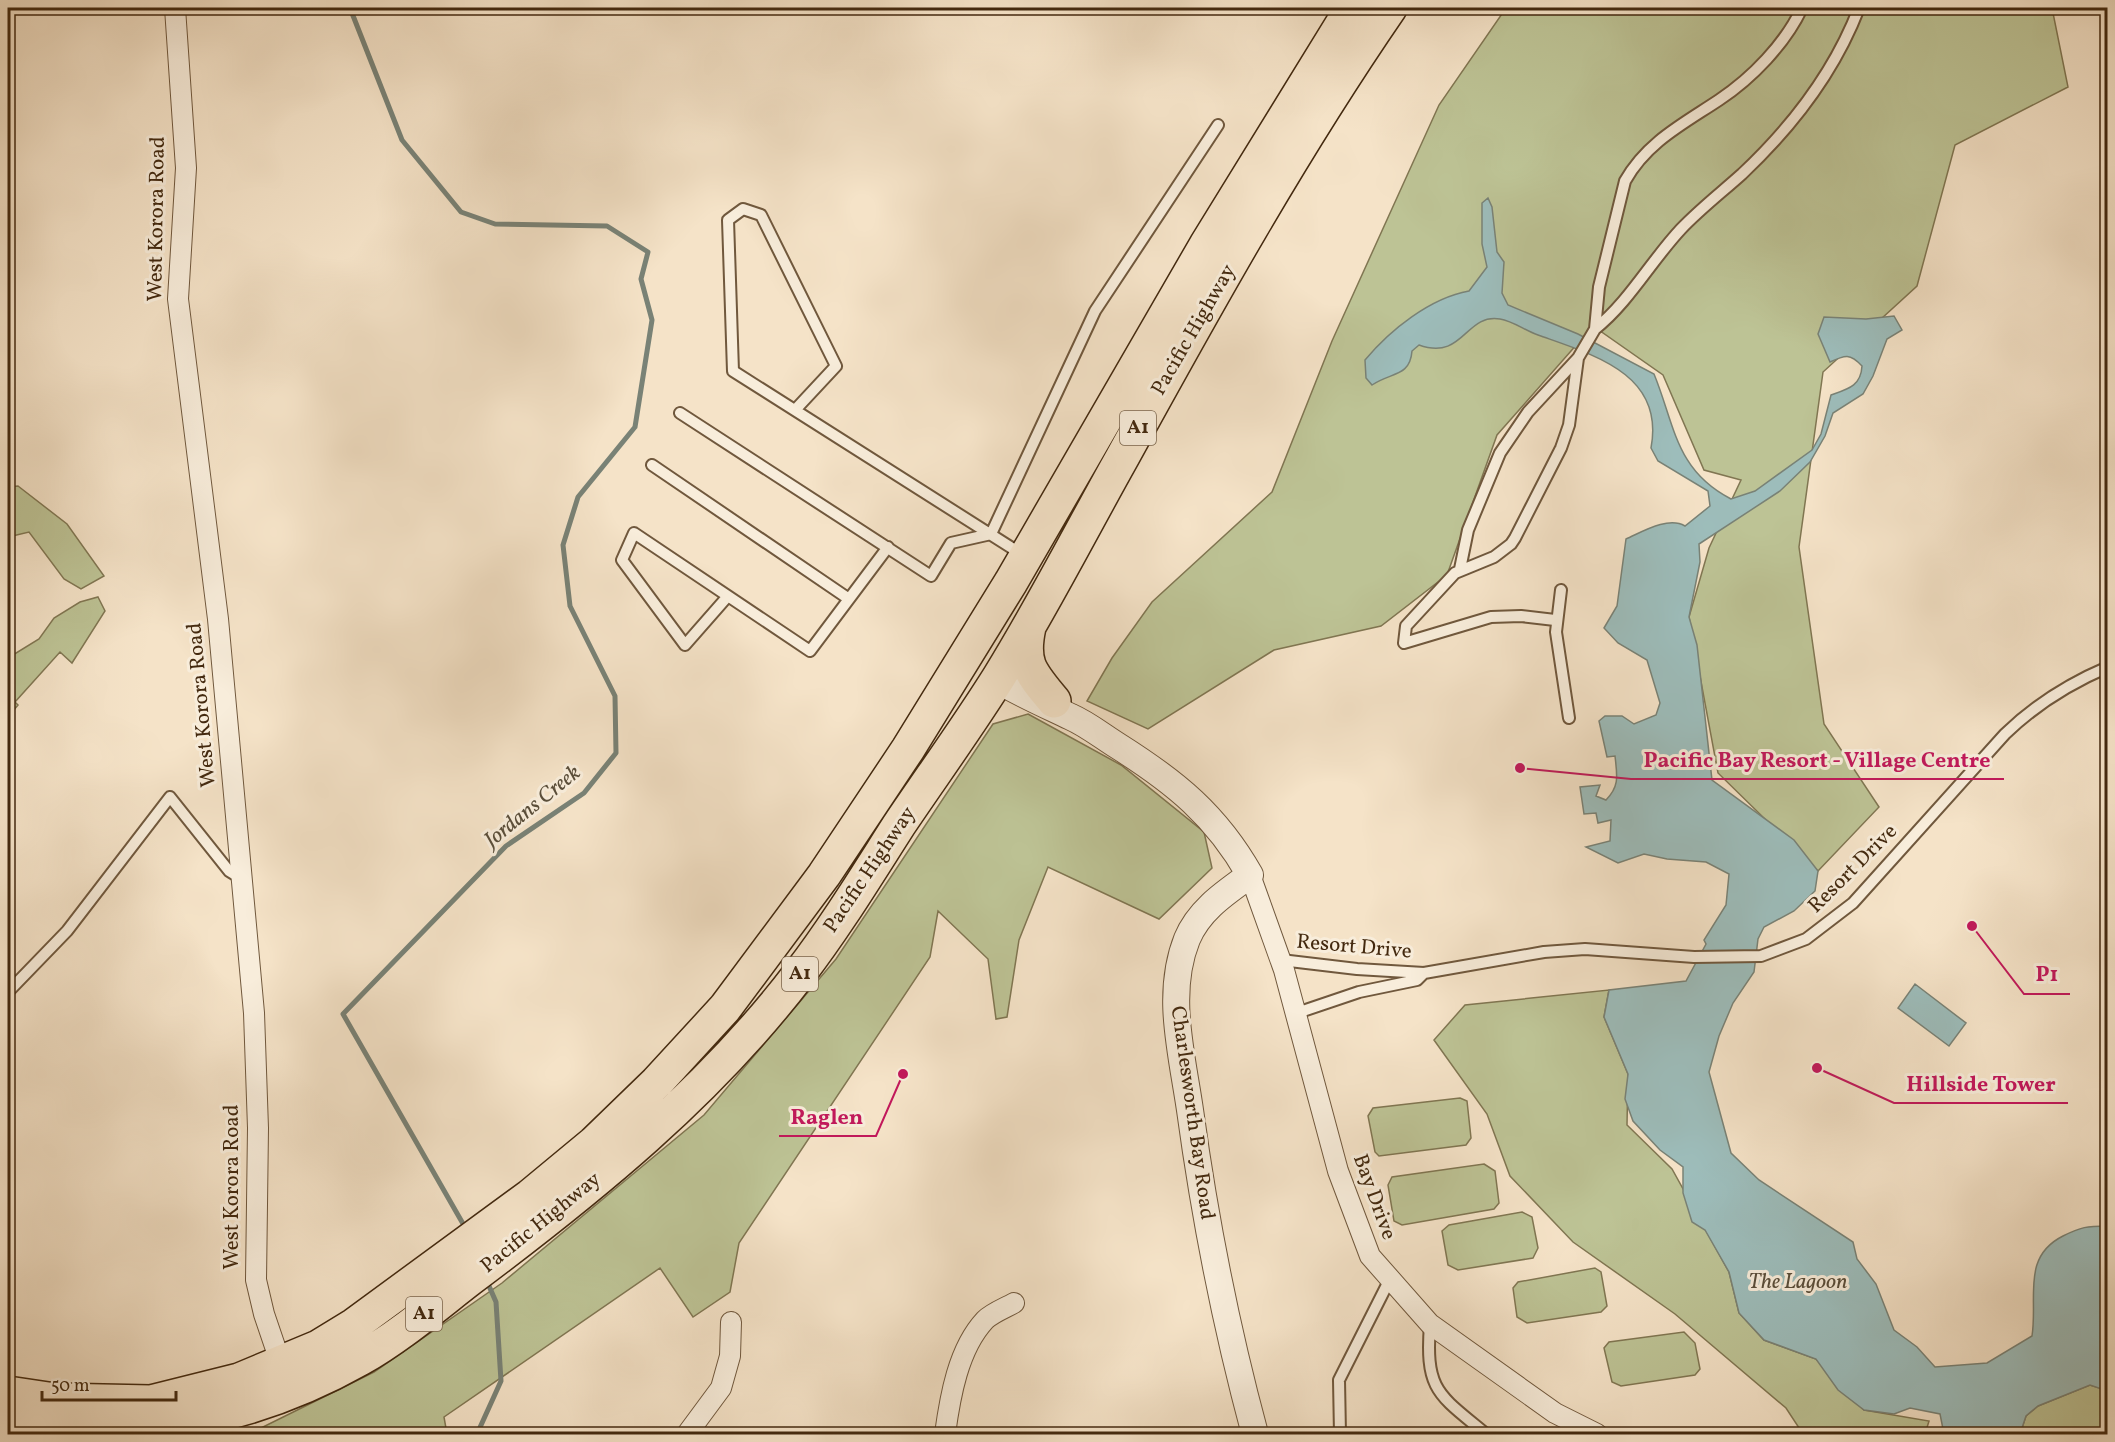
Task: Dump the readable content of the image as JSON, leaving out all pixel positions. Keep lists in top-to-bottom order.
{
  "streets": {
    "highway": ["Pacific Highway", "A1"],
    "street": ["West Korora Road", "Charlesworth Bay Road", "Bay Drive"],
    "lane": ["Resort Drive"]
  },
  "crossings": [
    ["West Korora Road", "Pacific Highway"],
    ["Resort Drive", "Bay Drive"],
    ["Charlesworth Bay Road", "Bay Drive"]
  ],
  "water": ["Jordans Creek", "The Lagoon"],
  "places": [
    "Pacific Bay Resort - Village Centre",
    "P1",
    "Hillside Tower",
    "Raglen"
  ],
  "scale_bar": "50 m"
}
